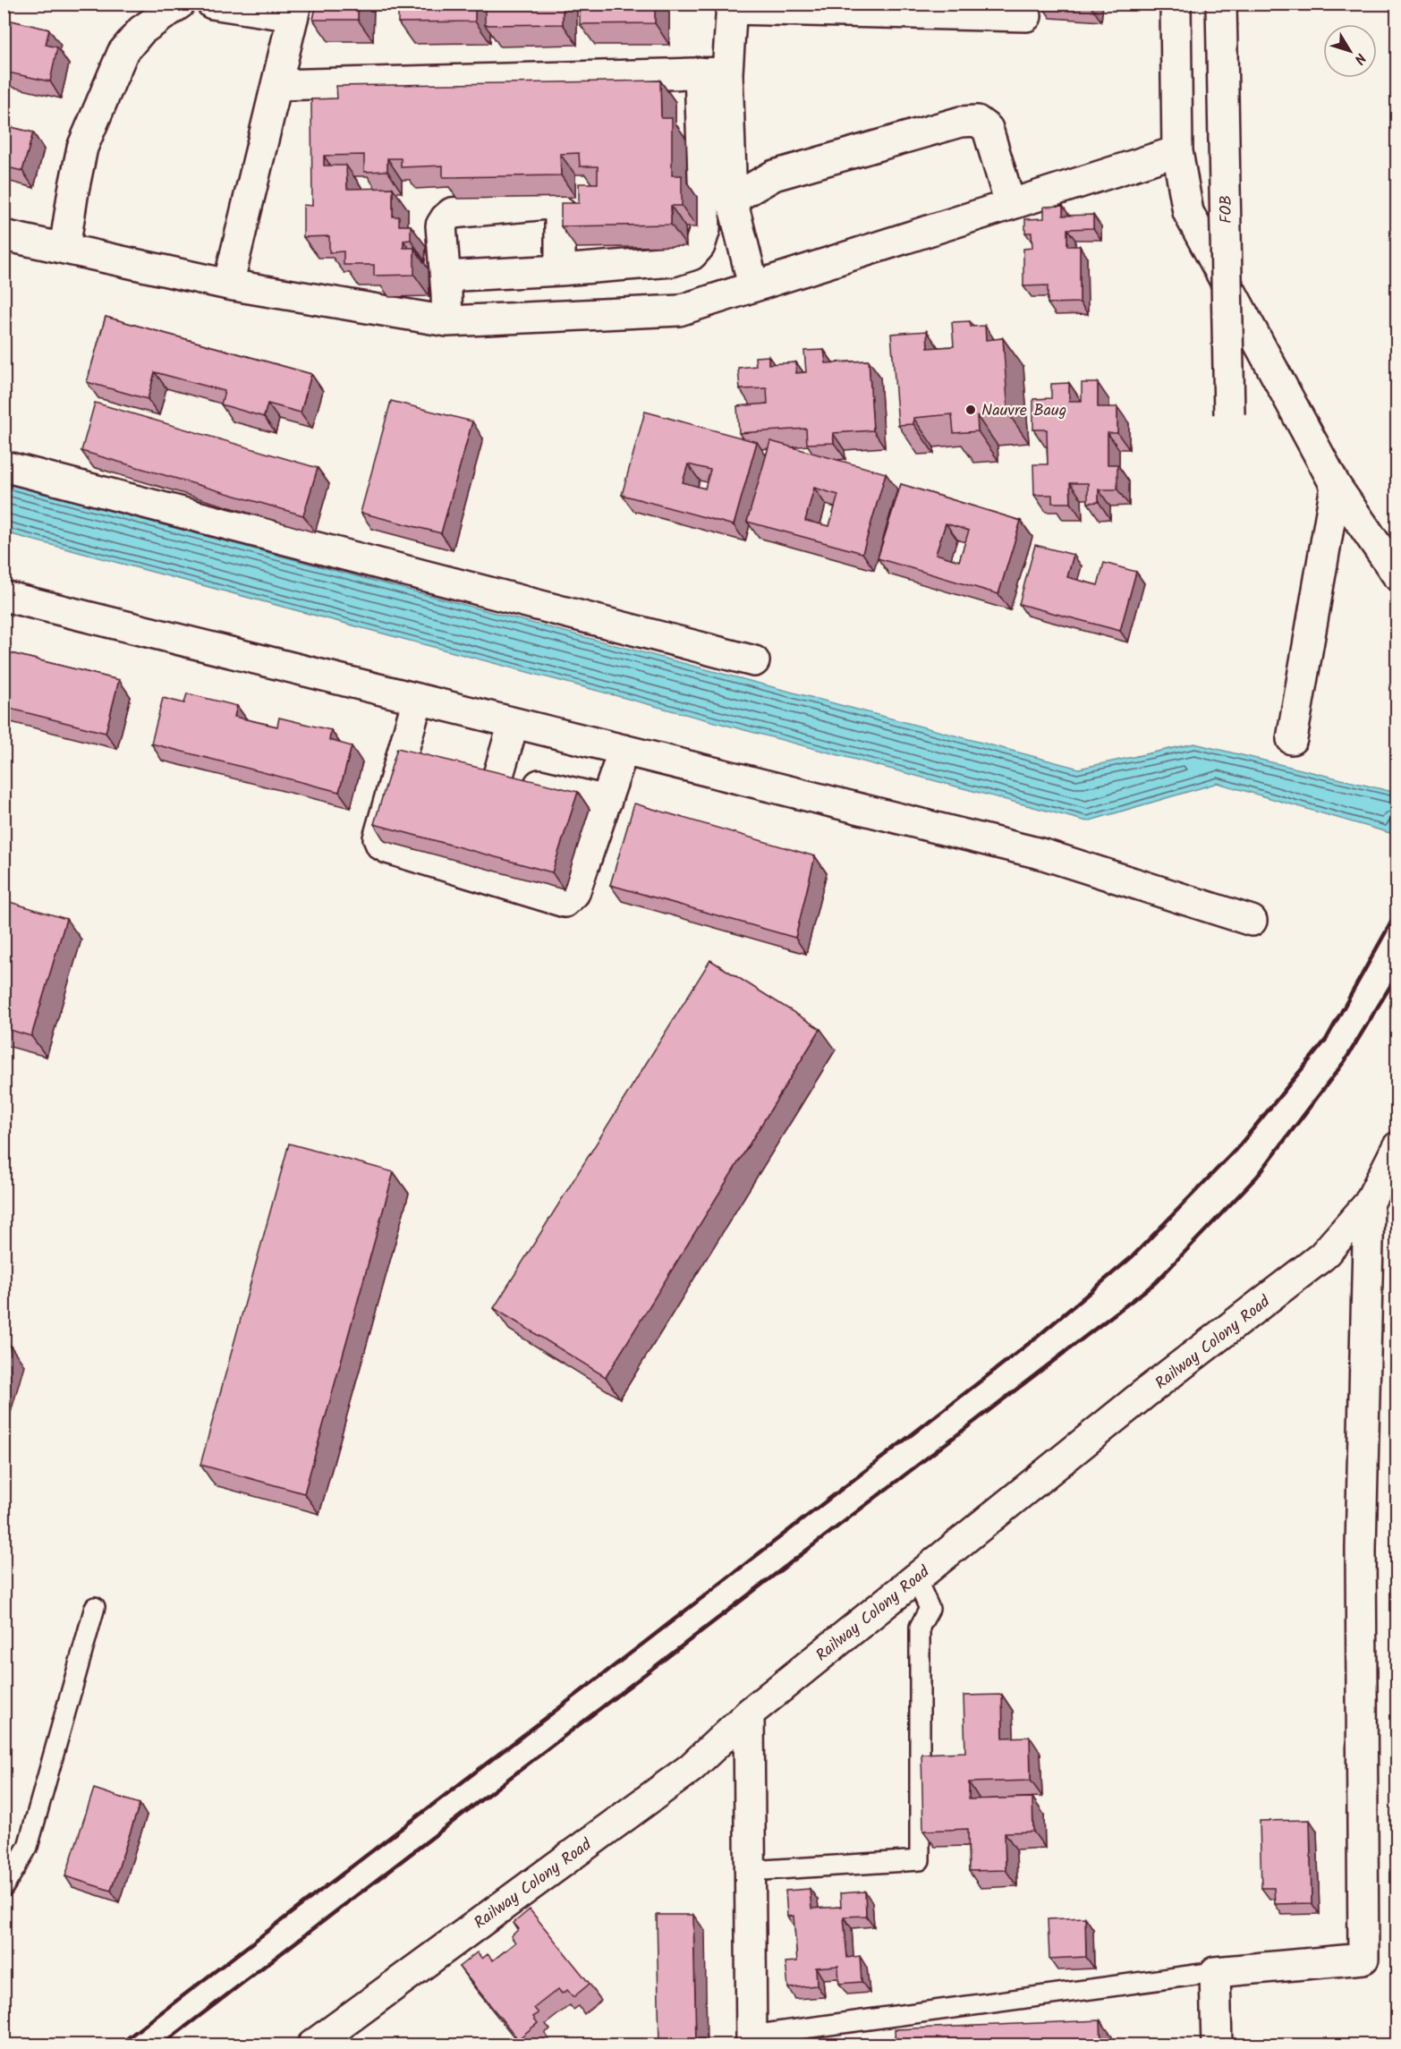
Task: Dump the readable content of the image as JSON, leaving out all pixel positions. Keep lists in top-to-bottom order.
{
  "streets": {
    "street": ["FOB", "Railway Colony Road"]
  },
  "places": ["Nauvre Baug"],
  "north": "bottom right"
}
